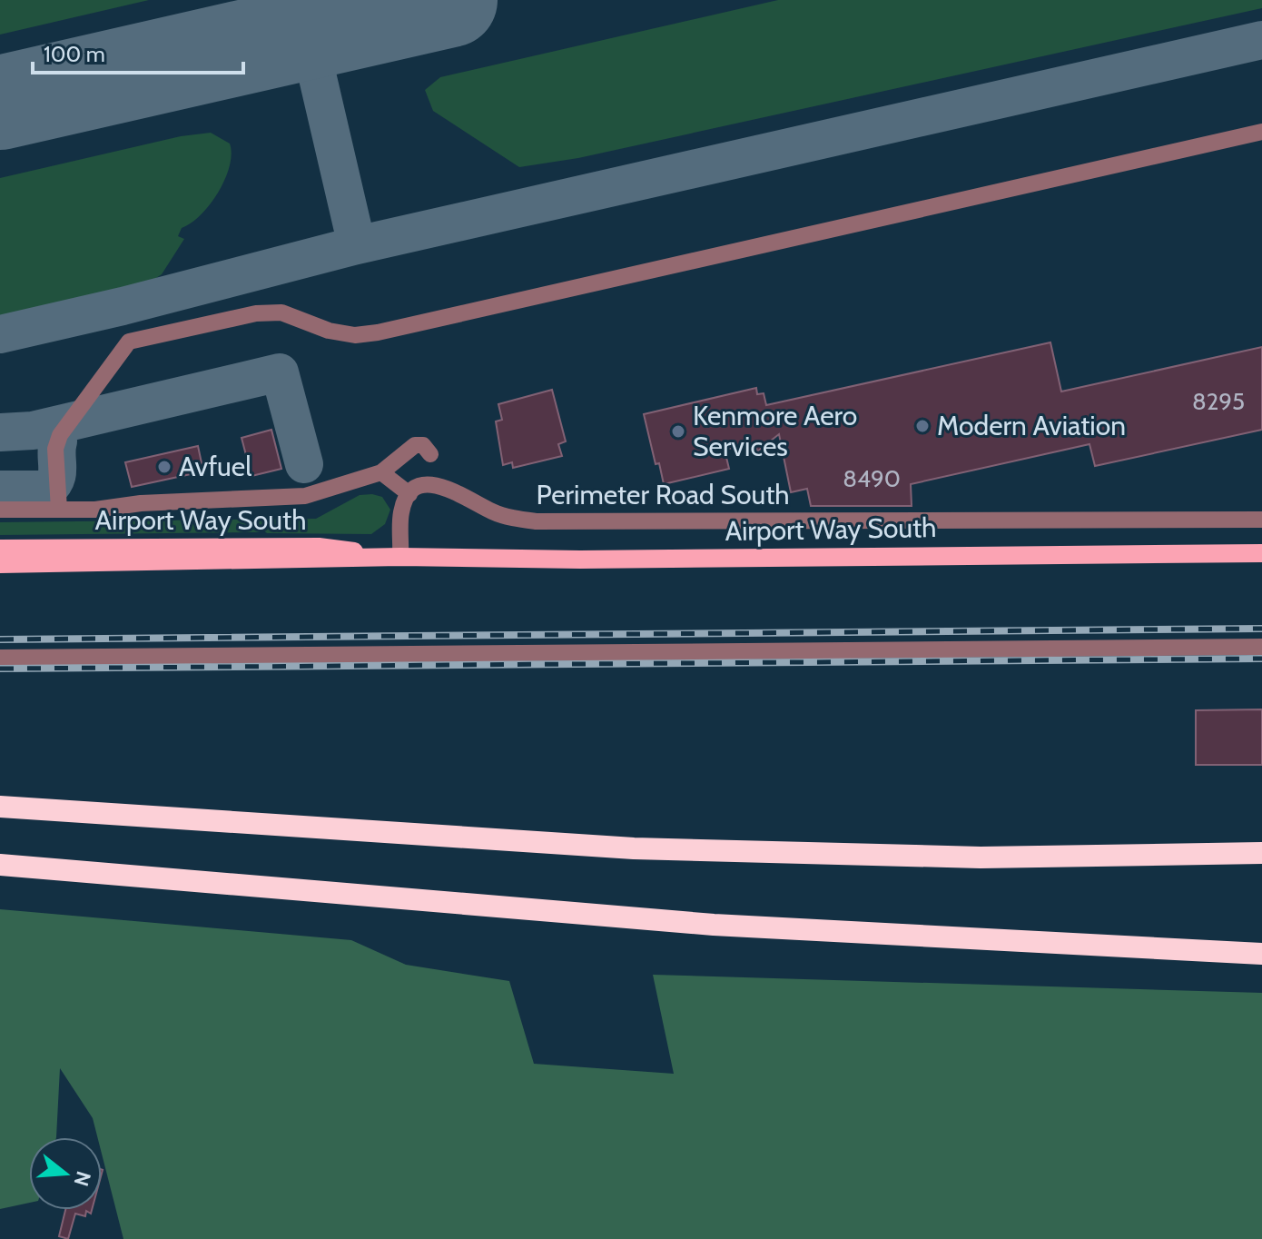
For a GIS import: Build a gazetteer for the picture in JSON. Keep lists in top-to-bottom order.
{
  "streets": {
    "main road": ["Airport Way South"],
    "lane": ["Perimeter Road South"]
  },
  "places": ["Modern Aviation", "Kenmore Aero Services", "Avfuel"],
  "house_numbers": ["8295", "8490"],
  "scale_bar": "100 m",
  "north": "right"
}
